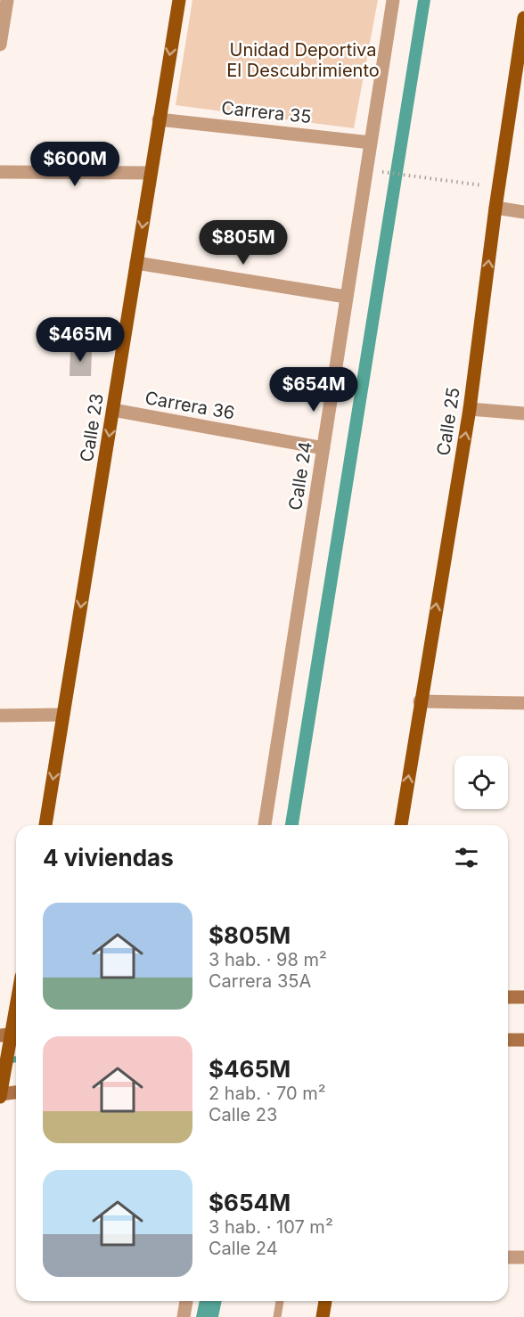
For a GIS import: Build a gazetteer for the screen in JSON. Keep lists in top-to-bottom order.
{
  "streets": {
    "main road": ["Calle 25", "Calle 23"],
    "street": ["Carrera 35", "Carrera 36", "Calle 24"]
  },
  "crossings": [
    ["Carrera 35", "Calle 23"],
    ["Carrera 35", "Calle 24"],
    ["Carrera 36", "Calle 23"],
    ["Carrera 36", "Calle 24"]
  ],
  "one_way": ["Calle 25", "Calle 23"],
  "parks": ["Unidad Deportiva El Descubrimiento"],
  "page": {
    "price": [
      "$600M",
      "$805M",
      "$465M",
      "$654M"
    ],
    "heading": "4 viviendas",
    "list": [
      {
        "name": "$805M",
        "note": "3 hab. · 98 m² · Carrera 35A"
      },
      {
        "name": "$465M",
        "note": "2 hab. · 70 m² · Calle 23"
      },
      {
        "name": "$654M",
        "note": "3 hab. · 107 m² · Calle 24"
      }
    ]
  }
}
